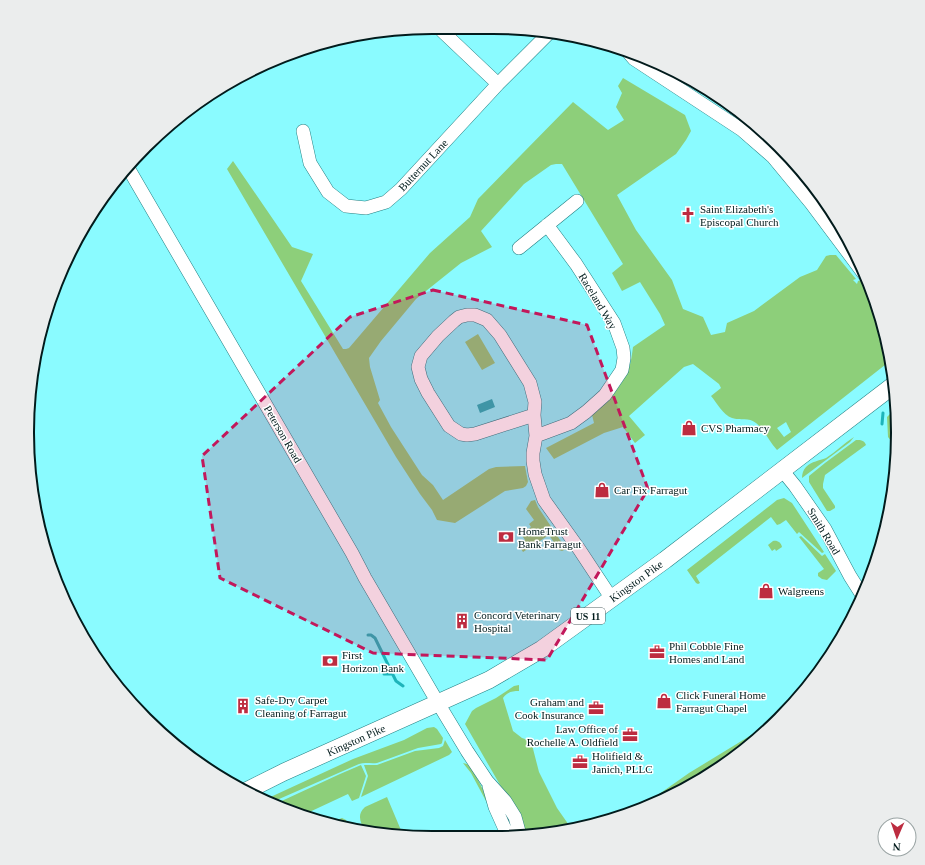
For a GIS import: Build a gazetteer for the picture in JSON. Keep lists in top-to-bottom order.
{
  "streets": {
    "main road": ["Kingston Pike", "US 11"],
    "street": [
      "Butternut Lane",
      "Raceland Way",
      "Peterson Road",
      "Smith Road"
    ]
  },
  "crossings": [
    ["Peterson Road", "Kingston Pike"],
    ["Smith Road", "Kingston Pike"]
  ],
  "places": {
    "church": ["Saint Elizabeth's Episcopal Church"],
    "shop": [
      "CVS Pharmacy",
      "Car Fix Farragut",
      "Walgreens",
      "Click Funeral Home Farragut Chapel"
    ],
    "bank": ["HomeTrust Bank Farragut", "First Horizon Bank"],
    "building": ["Concord Veterinary Hospital", "Safe-Dry Carpet Cleaning of Farragut"],
    "office": [
      "Phil Cobble Fine Homes and Land",
      "Graham and Cook Insurance",
      "Law Office of Rochelle A. Oldfield",
      "Holifield & Janich, PLLC"
    ]
  },
  "north": "bottom"
}
